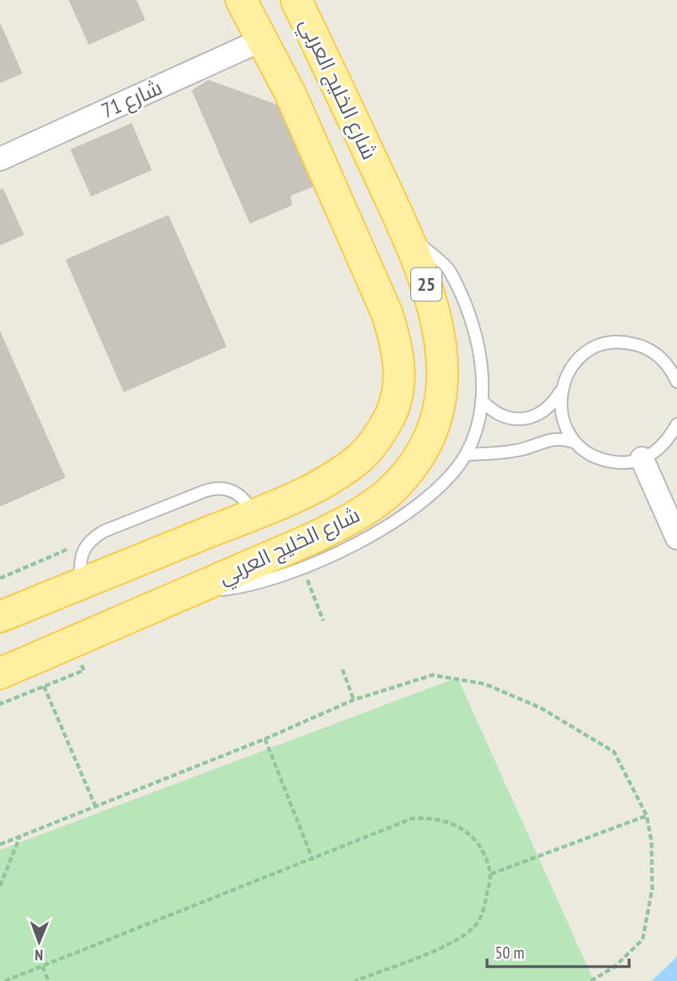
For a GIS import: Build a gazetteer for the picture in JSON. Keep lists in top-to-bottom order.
{
  "streets": {
    "main road": ["شارع الخليج العربي", "25"],
    "street": ["شارع 71"]
  },
  "crossings": [
    ["شارع الخليج العربي", "شارع 71"]
  ],
  "scale_bar": "50 m",
  "north": "bottom"
}
